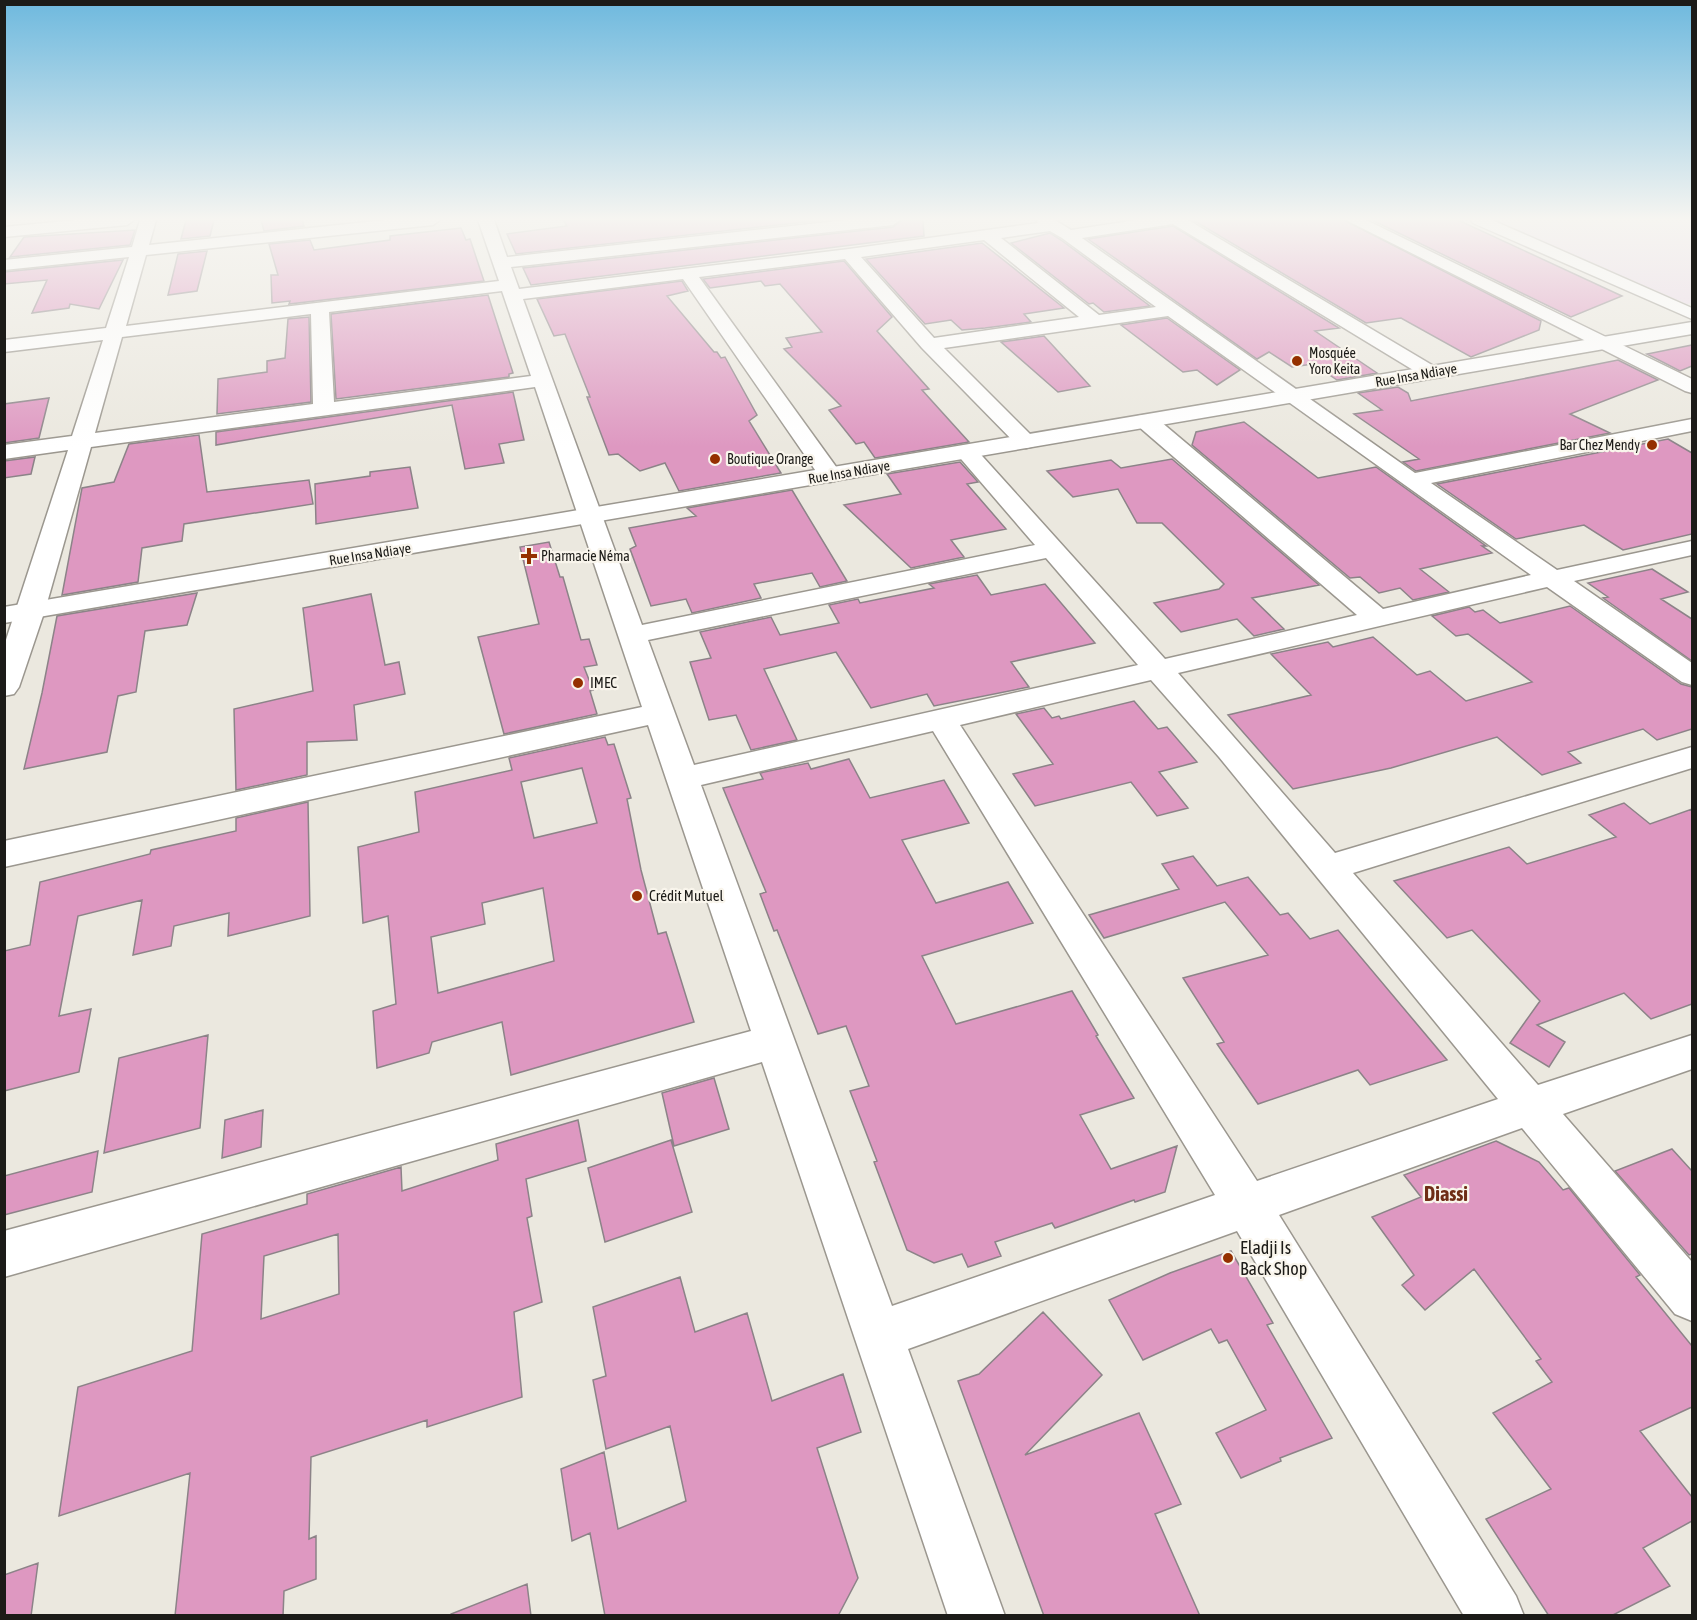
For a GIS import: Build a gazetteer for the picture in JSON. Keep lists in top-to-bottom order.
{
  "streets": {
    "street": ["Rue Insa Ndiaye"]
  },
  "districts": ["Diassi"],
  "places": {
    "other": [
      "Mosquée Yoro Keita",
      "Bar Chez Mendy",
      "Boutique Orange",
      "IMEC",
      "Crédit Mutuel",
      "Eladji Is Back Shop"
    ],
    "health": ["Pharmacie Néma"]
  }
}
